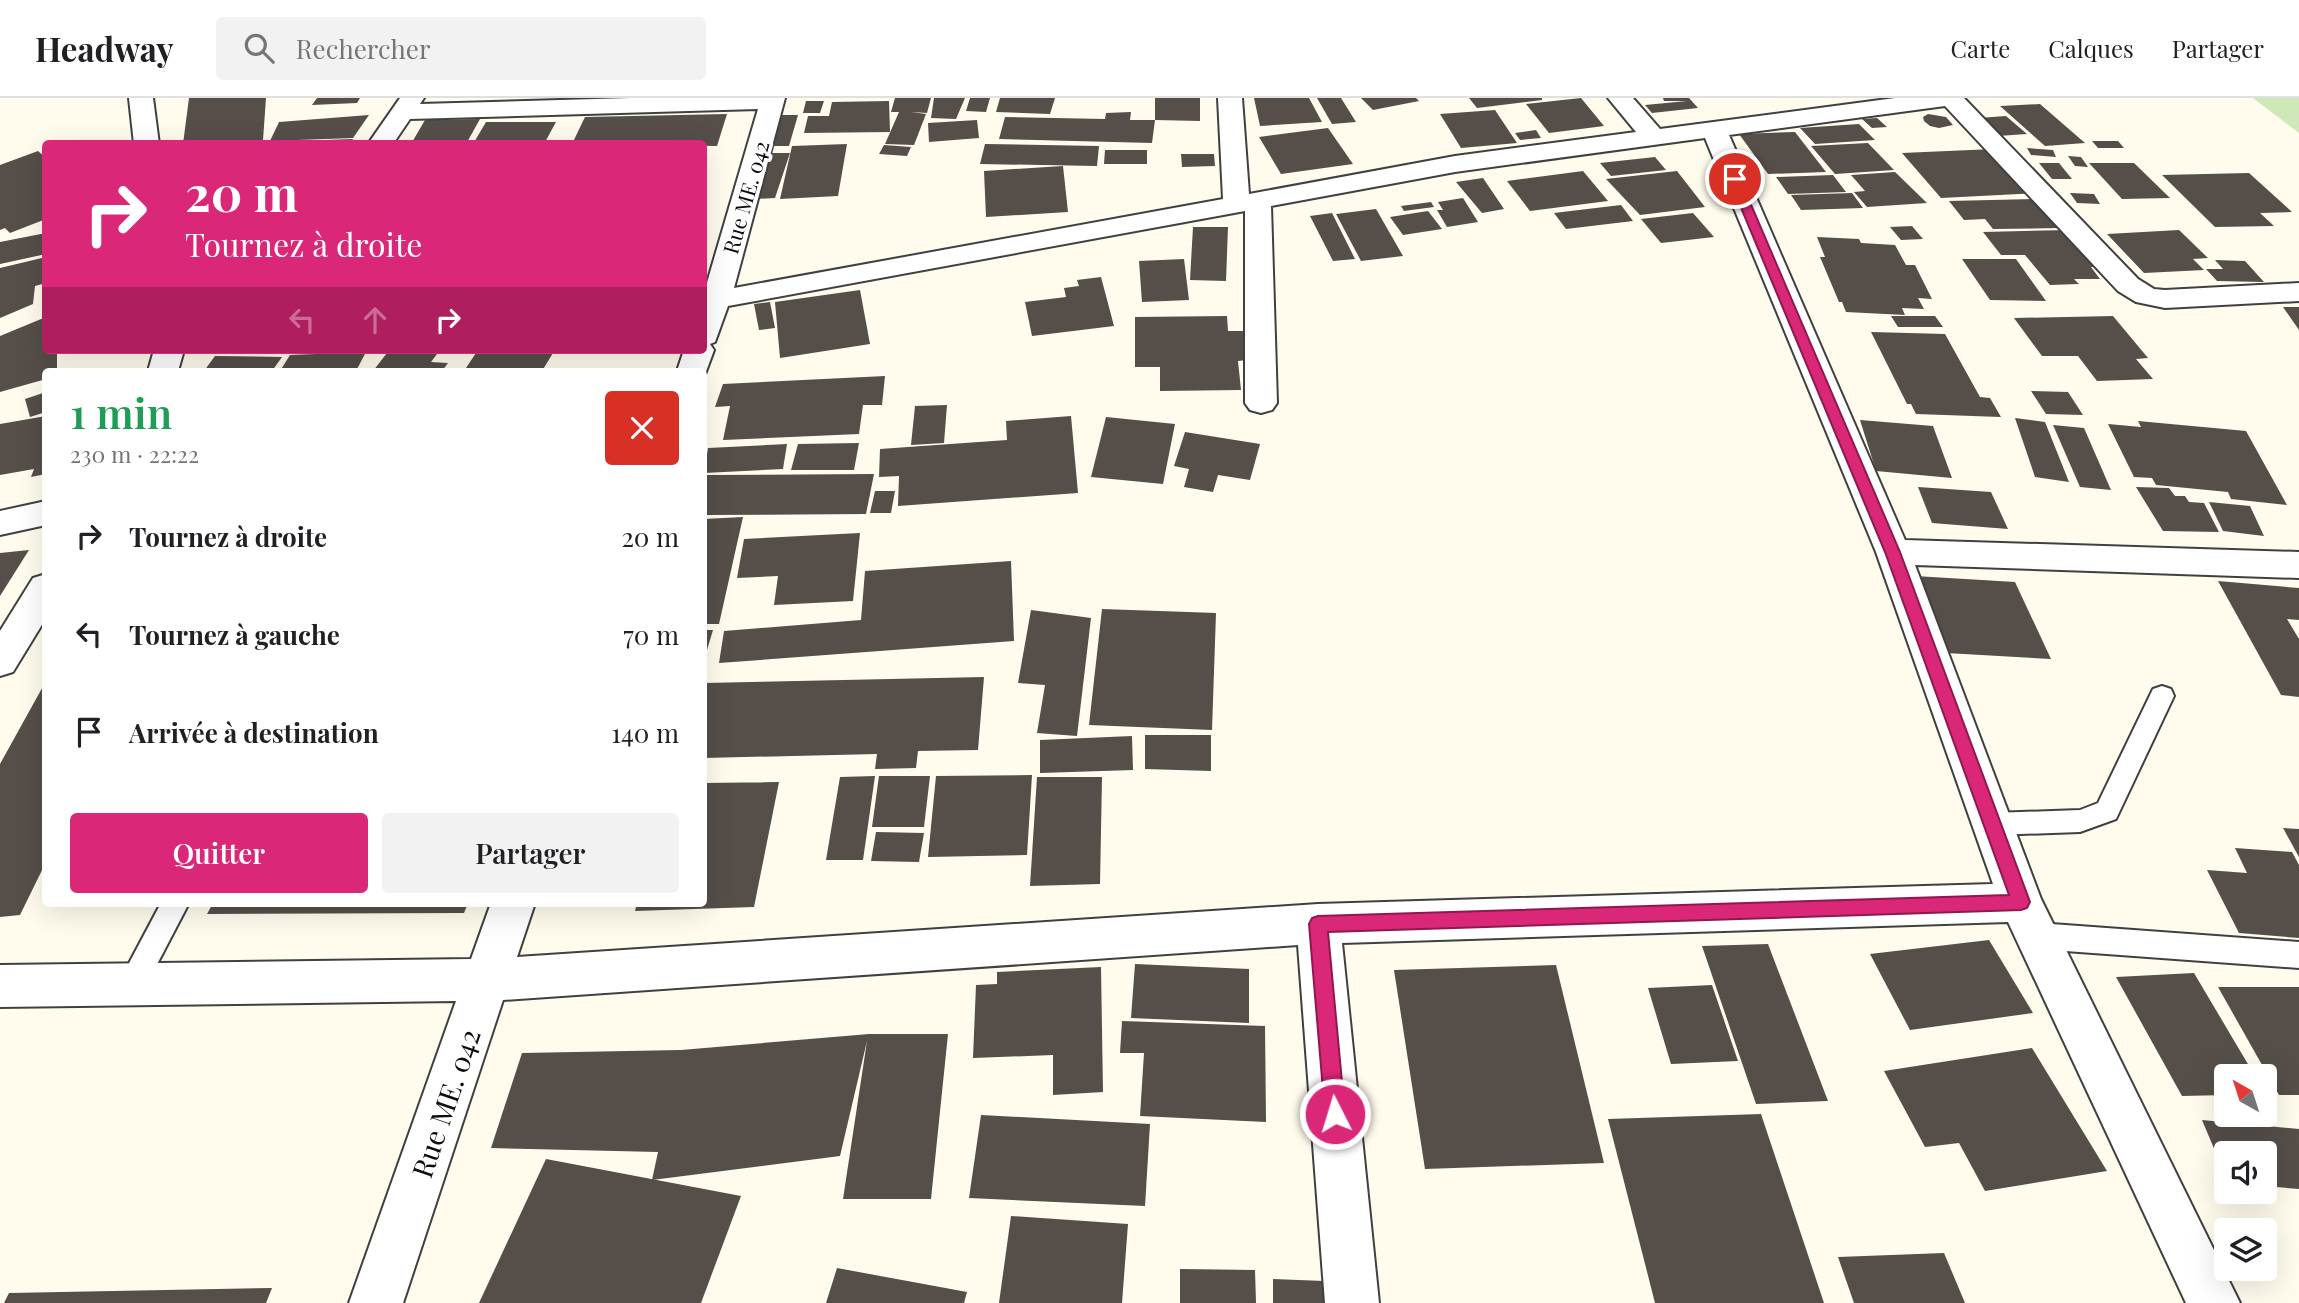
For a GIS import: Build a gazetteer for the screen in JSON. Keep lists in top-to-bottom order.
{
  "streets": {
    "street": ["Rue ME. 042"]
  },
  "north": "top left",
  "page": {
    "header": "Headway",
    "search": "Rechercher",
    "nav": ["Carte", "Calques", "Partager"],
    "turn": ["20 m", "Tournez à droite"],
    "heading": ["1 min", "230 m · 22:22"],
    "list": [
      {
        "name": "Tournez à droite",
        "value": "20 m"
      },
      {
        "name": "Tournez à gauche",
        "value": "70 m"
      },
      {
        "name": "Arrivée à destination",
        "value": "140 m"
      }
    ],
    "buttons": ["Quitter", "Partager"]
  }
}
